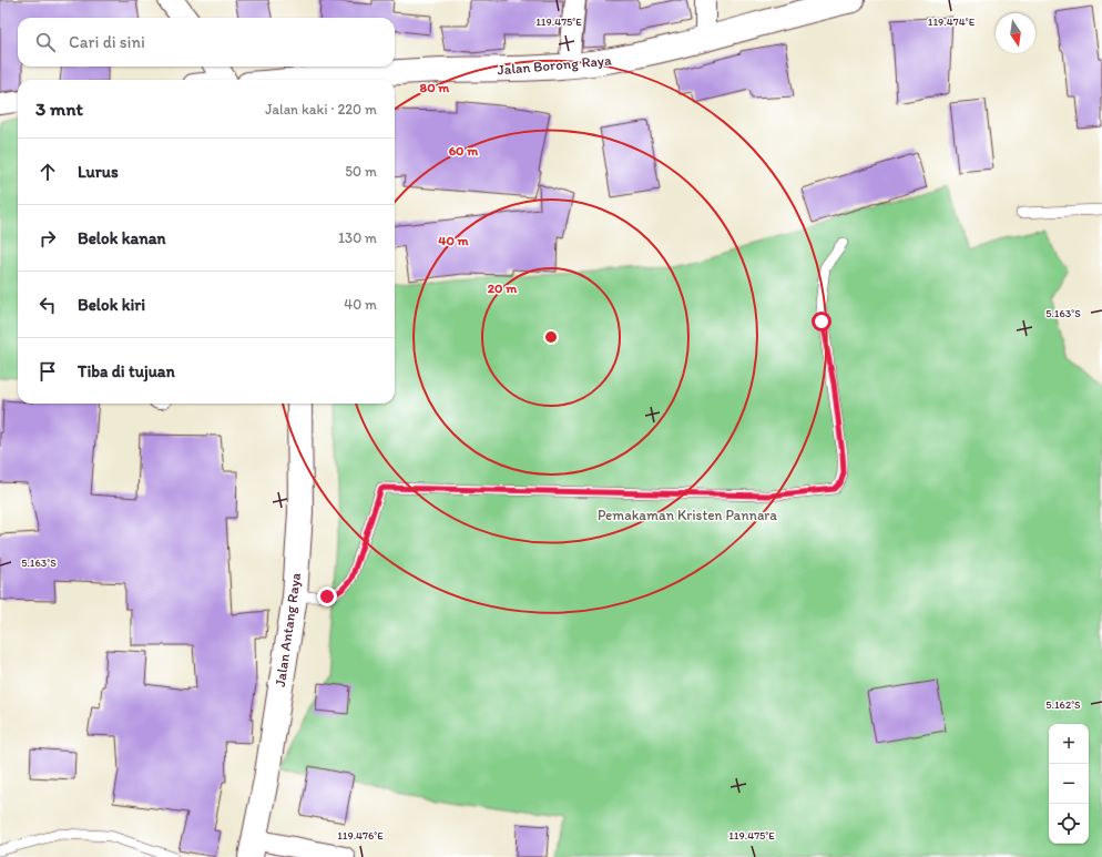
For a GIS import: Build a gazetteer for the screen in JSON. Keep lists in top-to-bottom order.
{
  "streets": {
    "main road": ["Jalan Borong Raya", "Jalan Antang Raya"]
  },
  "parks": ["Pemakaman Kristen Pannara"],
  "north": "bottom",
  "page": {
    "search": "Cari di sini",
    "heading": ["3 mnt", "Jalan kaki · 220 m"],
    "list": [
      ["Lurus", "50 m"],
      ["Belok kanan", "130 m"],
      ["Belok kiri", "40 m"],
      "Tiba di tujuan"
    ],
    "map_buttons": ["+", "−"]
  },
  "coordinates": [
    "119.475°E",
    "119.474°E",
    "5.163°S",
    "5.162°S",
    "119.476°E"
  ],
  "rings": [
    "80 m",
    "60 m",
    "40 m",
    "20 m"
  ]
}
